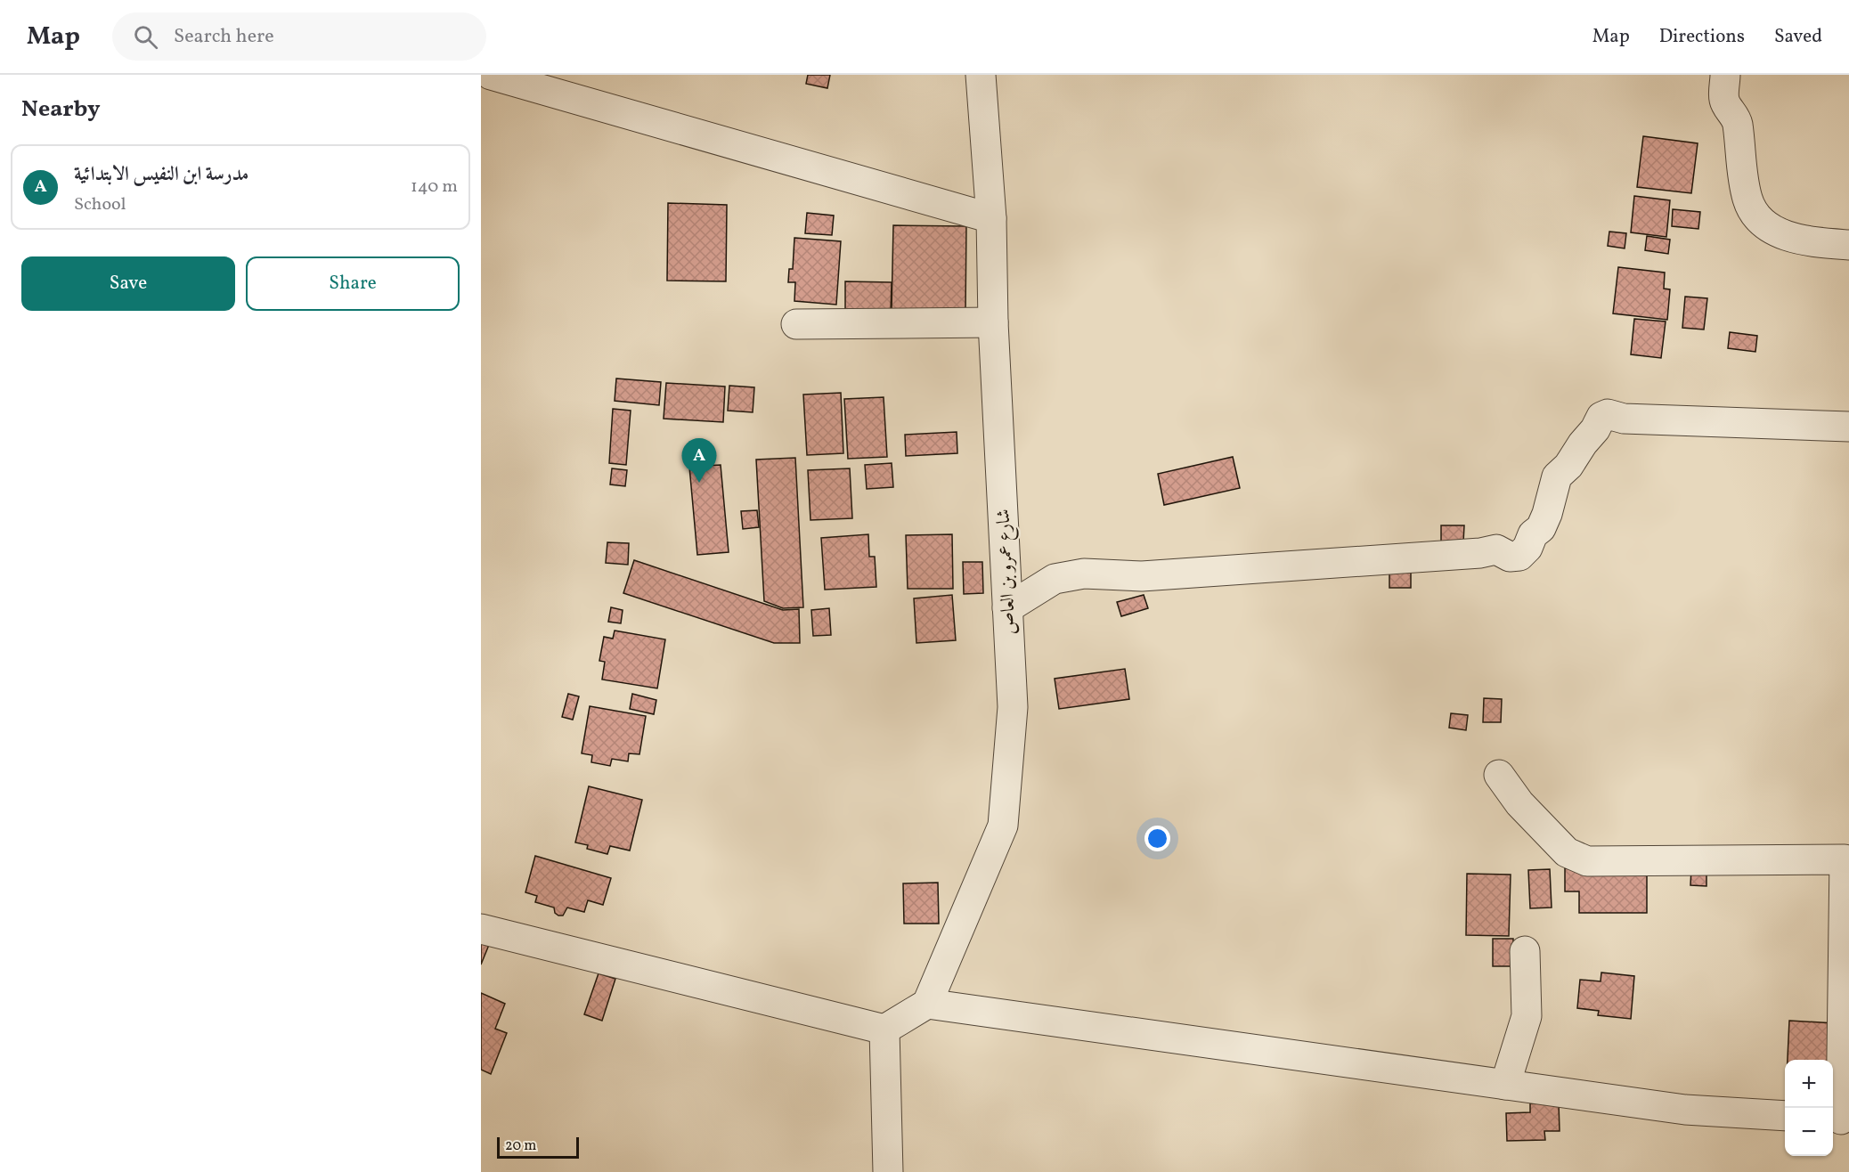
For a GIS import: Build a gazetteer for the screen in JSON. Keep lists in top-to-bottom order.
{
  "streets": {
    "street": ["شارع عمرو بن العاص"]
  },
  "scale_bar": "20 m",
  "page": {
    "header": "Map",
    "search": "Search here",
    "nav": ["Map", "Directions", "Saved"],
    "heading": "Nearby",
    "list": [
      {
        "mark": "A",
        "name": "مدرسة ابن النفيس الابتدائية",
        "note": "School",
        "value": "140 m"
      }
    ],
    "buttons": ["Save", "Share"],
    "pins": "A",
    "map_buttons": ["+", "−"],
    "scale": "20 m"
  }
}
